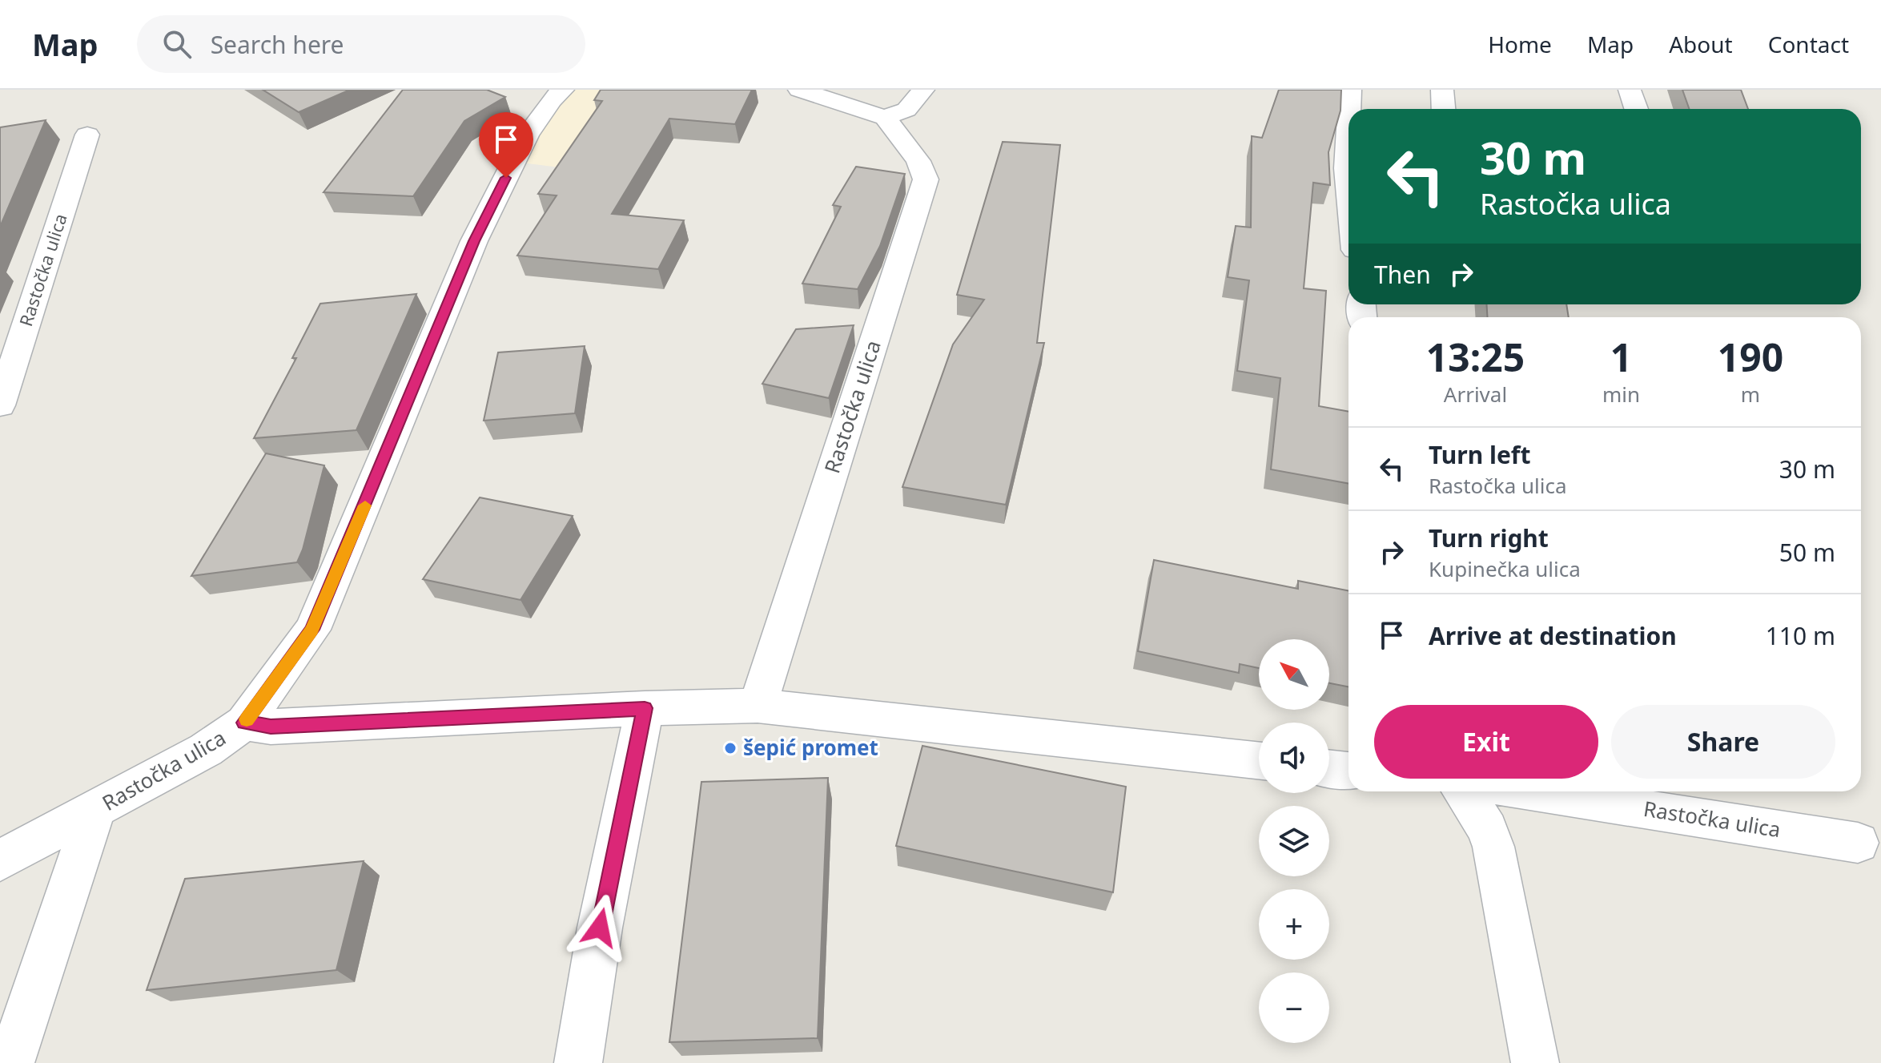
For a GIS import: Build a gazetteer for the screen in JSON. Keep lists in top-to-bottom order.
{
  "streets": {
    "street": ["Rastočka ulica"]
  },
  "places": ["šepić promet"],
  "north": "top left",
  "page": {
    "header": "Map",
    "search": "Search here",
    "nav": [
      "Home",
      "Map",
      "About",
      "Contact"
    ],
    "turn": ["30 m", "Rastočka ulica"],
    "then": "Then",
    "eta": [
      "13:25",
      "Arrival",
      "1",
      "min",
      "190",
      "m"
    ],
    "list": [
      {
        "name": "Turn left",
        "note": "Rastočka ulica",
        "value": "30 m"
      },
      {
        "name": "Turn right",
        "note": "Kupinečka ulica",
        "value": "50 m"
      },
      {
        "name": "Arrive at destination",
        "value": "110 m"
      }
    ],
    "map_buttons": ["+", "−"],
    "buttons": ["Exit", "Share"]
  }
}
